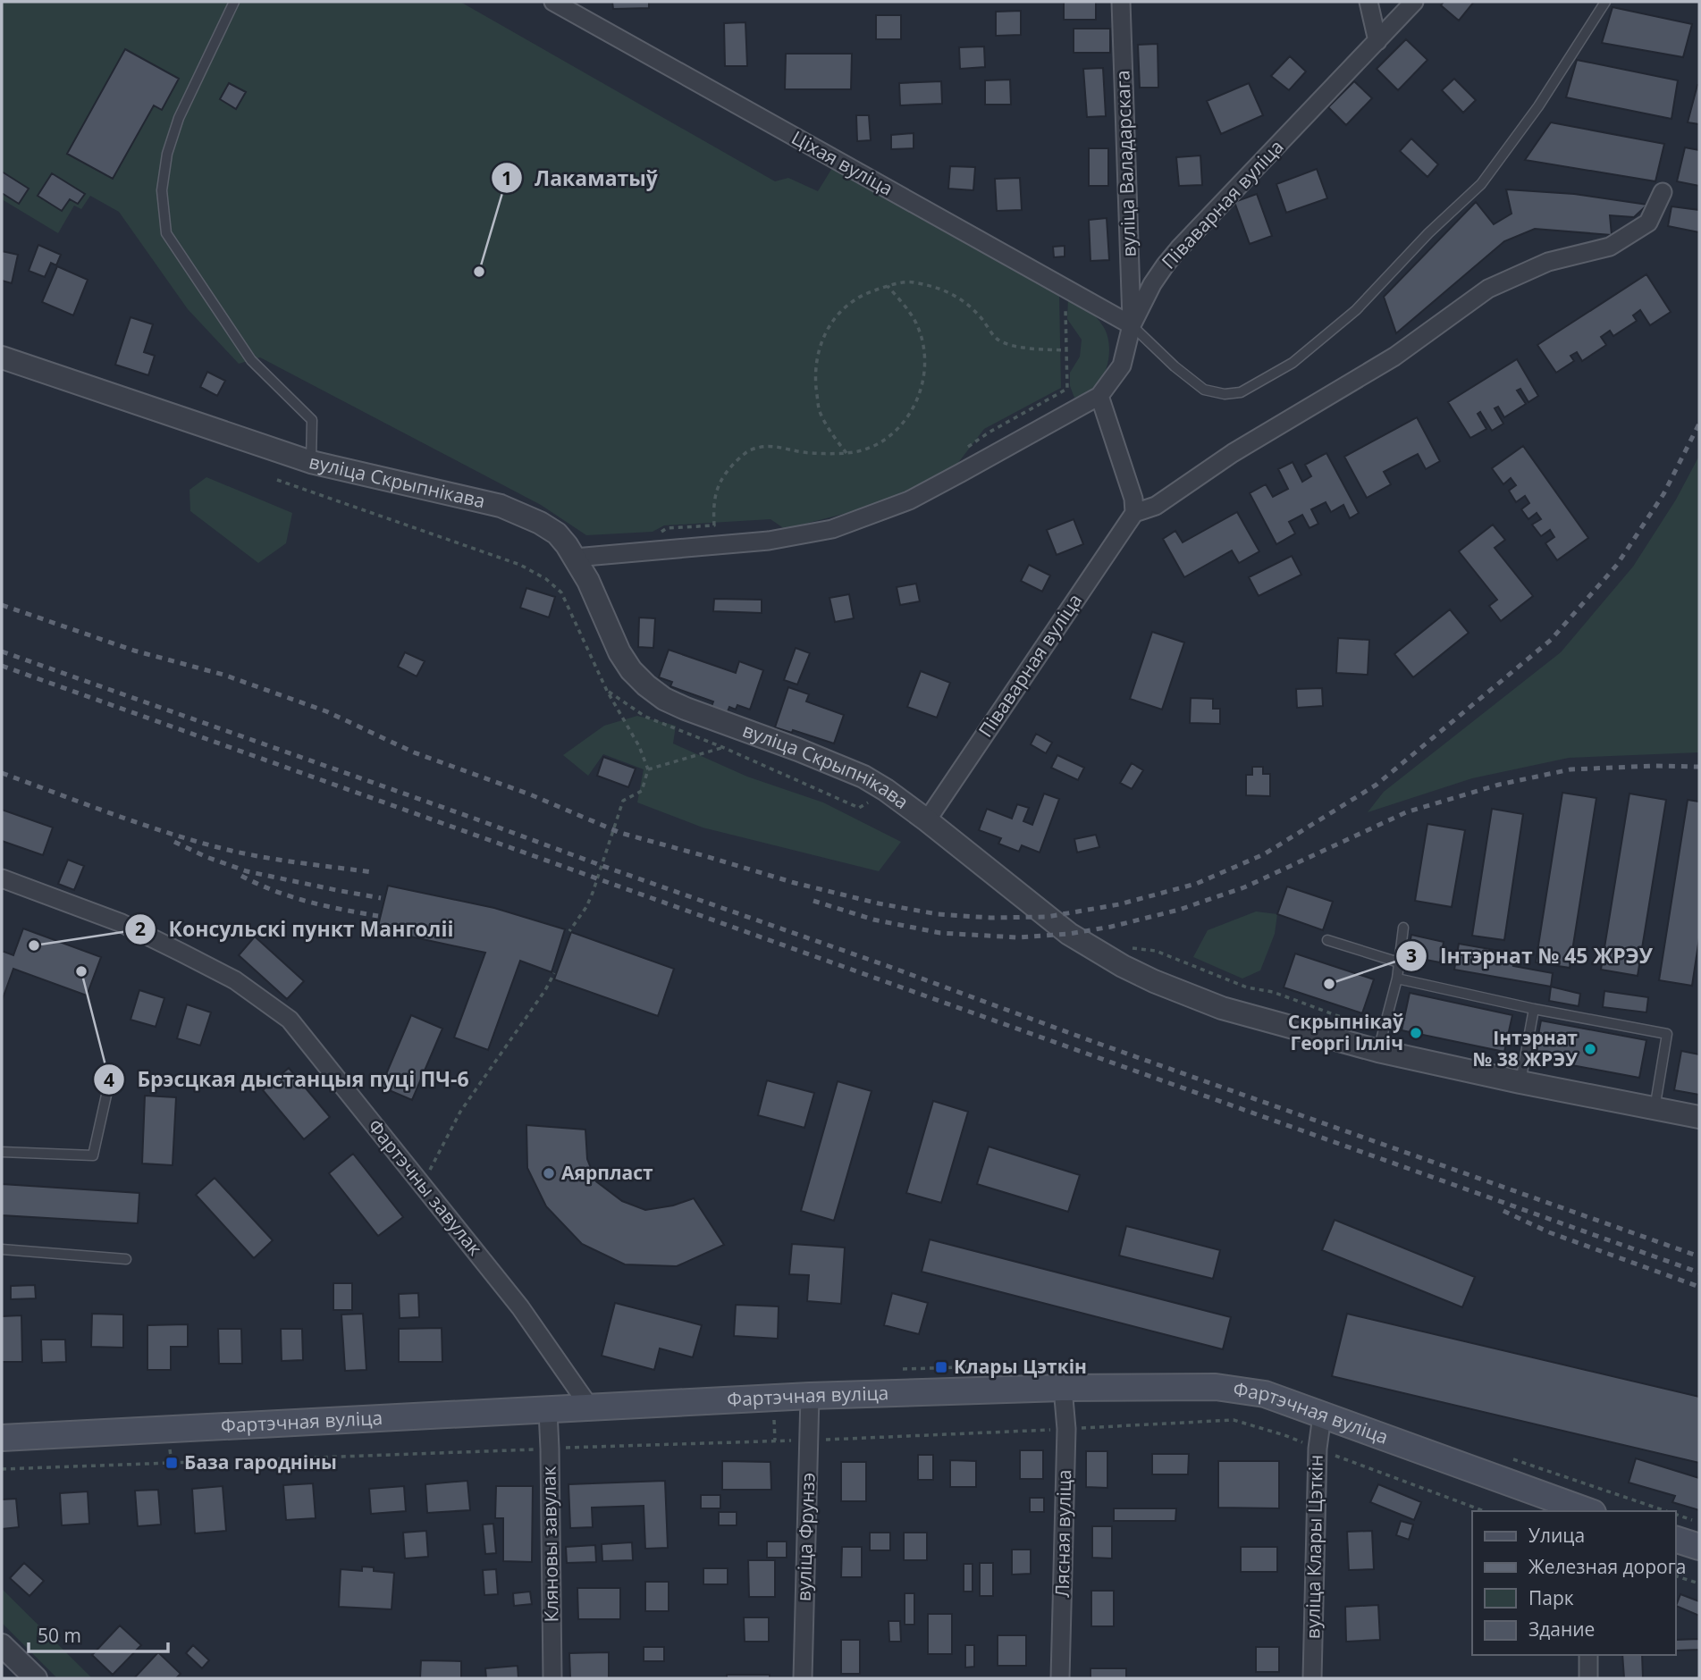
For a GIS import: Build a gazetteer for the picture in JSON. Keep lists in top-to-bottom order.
{
  "streets": {
    "main road": ["Фартэчная вуліца"],
    "street": [
      "Ціхая вуліца",
      "вуліца Валадарскага",
      "Піваварная вуліца",
      "вуліца Скрыпнікава",
      "Фартэчны завулак",
      "Лясная вуліца",
      "вуліца Фрунзэ",
      "Кляновы завулак",
      "вуліца Клары Цэткін"
    ]
  },
  "crossings": [
    ["Ціхая вуліца", "вуліца Валадарскага"],
    ["Ціхая вуліца", "Піваварная вуліца"],
    ["вуліца Валадарскага", "Піваварная вуліца"],
    ["Піваварная вуліца", "вуліца Скрыпнікава"],
    ["Фартэчны завулак", "Фартэчная вуліца"],
    ["Фартэчная вуліца", "Лясная вуліца"],
    ["Фартэчная вуліца", "вуліца Фрунзэ"],
    ["Фартэчная вуліца", "Кляновы завулак"],
    ["Фартэчная вуліца", "вуліца Клары Цэткін"]
  ],
  "places": {
    "other": [
      "Лакаматыў",
      "Консульскі пункт Манголіі",
      "Брэсцкая дыстанцыя пуці ПЧ-6",
      "Інтэрнат № 45 ЖРЭУ",
      "Скрыпнікаў Георгі Ілліч",
      "Інтэрнат № 38 ЖРЭУ",
      "Аярпласт"
    ],
    "transit": ["Клары Цэткін", "База гародніны"]
  },
  "legend": [
    "Улица",
    "Железная дорога",
    "Парк",
    "Здание"
  ],
  "scale_bar": "50 m"
}
